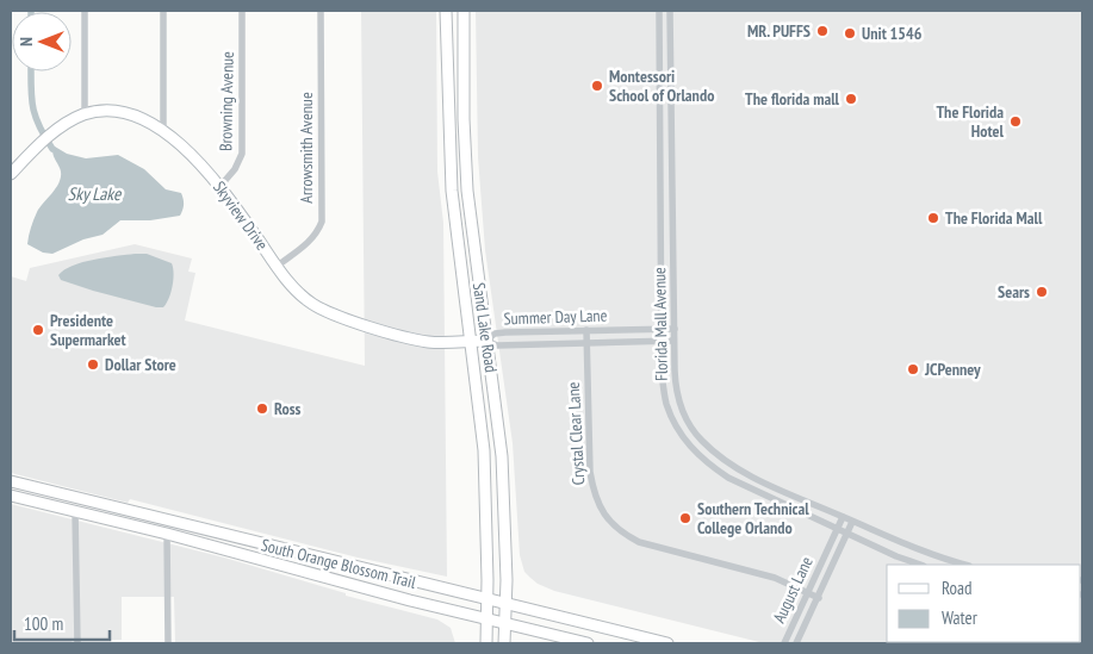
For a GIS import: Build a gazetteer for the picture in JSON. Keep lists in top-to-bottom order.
{
  "streets": {
    "main road": ["Skyview Drive", "Sand Lake Road", "South Orange Blossom Trail"],
    "street": [
      "Browning Avenue",
      "Arrowsmith Avenue",
      "Summer Day Lane",
      "Florida Mall Avenue",
      "Crystal Clear Lane",
      "August Lane"
    ]
  },
  "crossings": [
    ["Browning Avenue", "Skyview Drive"],
    ["Arrowsmith Avenue", "Skyview Drive"],
    ["Skyview Drive", "Summer Day Lane"],
    ["Skyview Drive", "Sand Lake Road"],
    ["Summer Day Lane", "Florida Mall Avenue"],
    ["Summer Day Lane", "Sand Lake Road"],
    ["Summer Day Lane", "Crystal Clear Lane"],
    ["Florida Mall Avenue", "August Lane"],
    ["Sand Lake Road", "South Orange Blossom Trail"],
    ["Crystal Clear Lane", "August Lane"]
  ],
  "water": ["Sky Lake"],
  "places": [
    "MR. PUFFS",
    "Unit 1546",
    "Montessori School of Orlando",
    "The florida mall",
    "The Florida Hotel",
    "The Florida Mall",
    "Sears",
    "Presidente Supermarket",
    "Dollar Store",
    "JCPenney",
    "Ross",
    "Southern Technical College Orlando"
  ],
  "legend": ["Road", "Water"],
  "scale_bar": "100 m",
  "north": "left"
}
